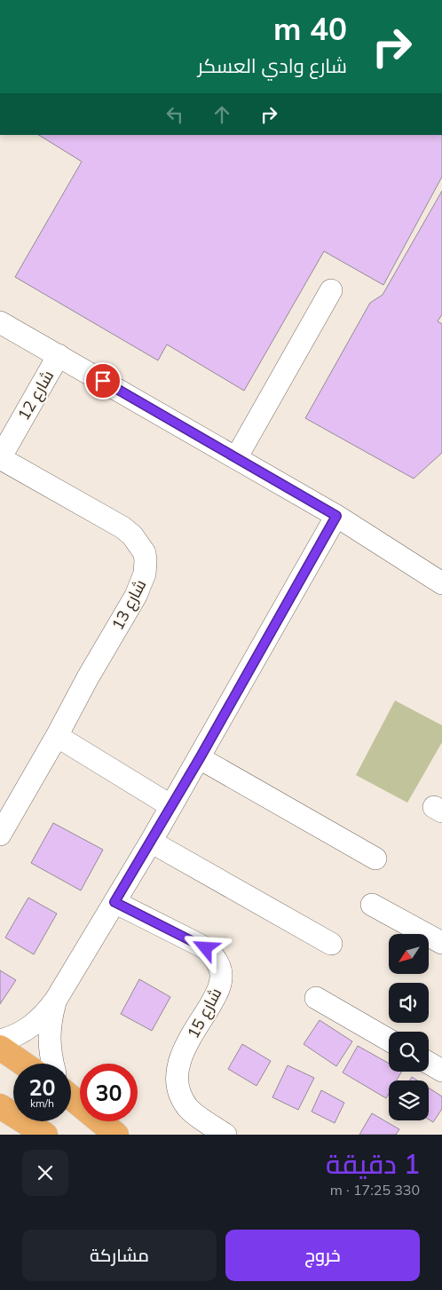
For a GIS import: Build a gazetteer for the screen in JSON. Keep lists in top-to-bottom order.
{
  "streets": {
    "street": ["شارع 12", "شارع 13", "شارع 15"]
  },
  "crossings": [
    ["شارع 12", "شارع 13"]
  ],
  "north": "bottom left",
  "page": {
    "turn": ["40 m", "شارع وادي العسكر"],
    "speed": "20 km/h",
    "limit": "30",
    "heading": ["1 دقيقة", "330 m · 17:25"],
    "buttons": ["خروج", "مشاركة"]
  }
}
